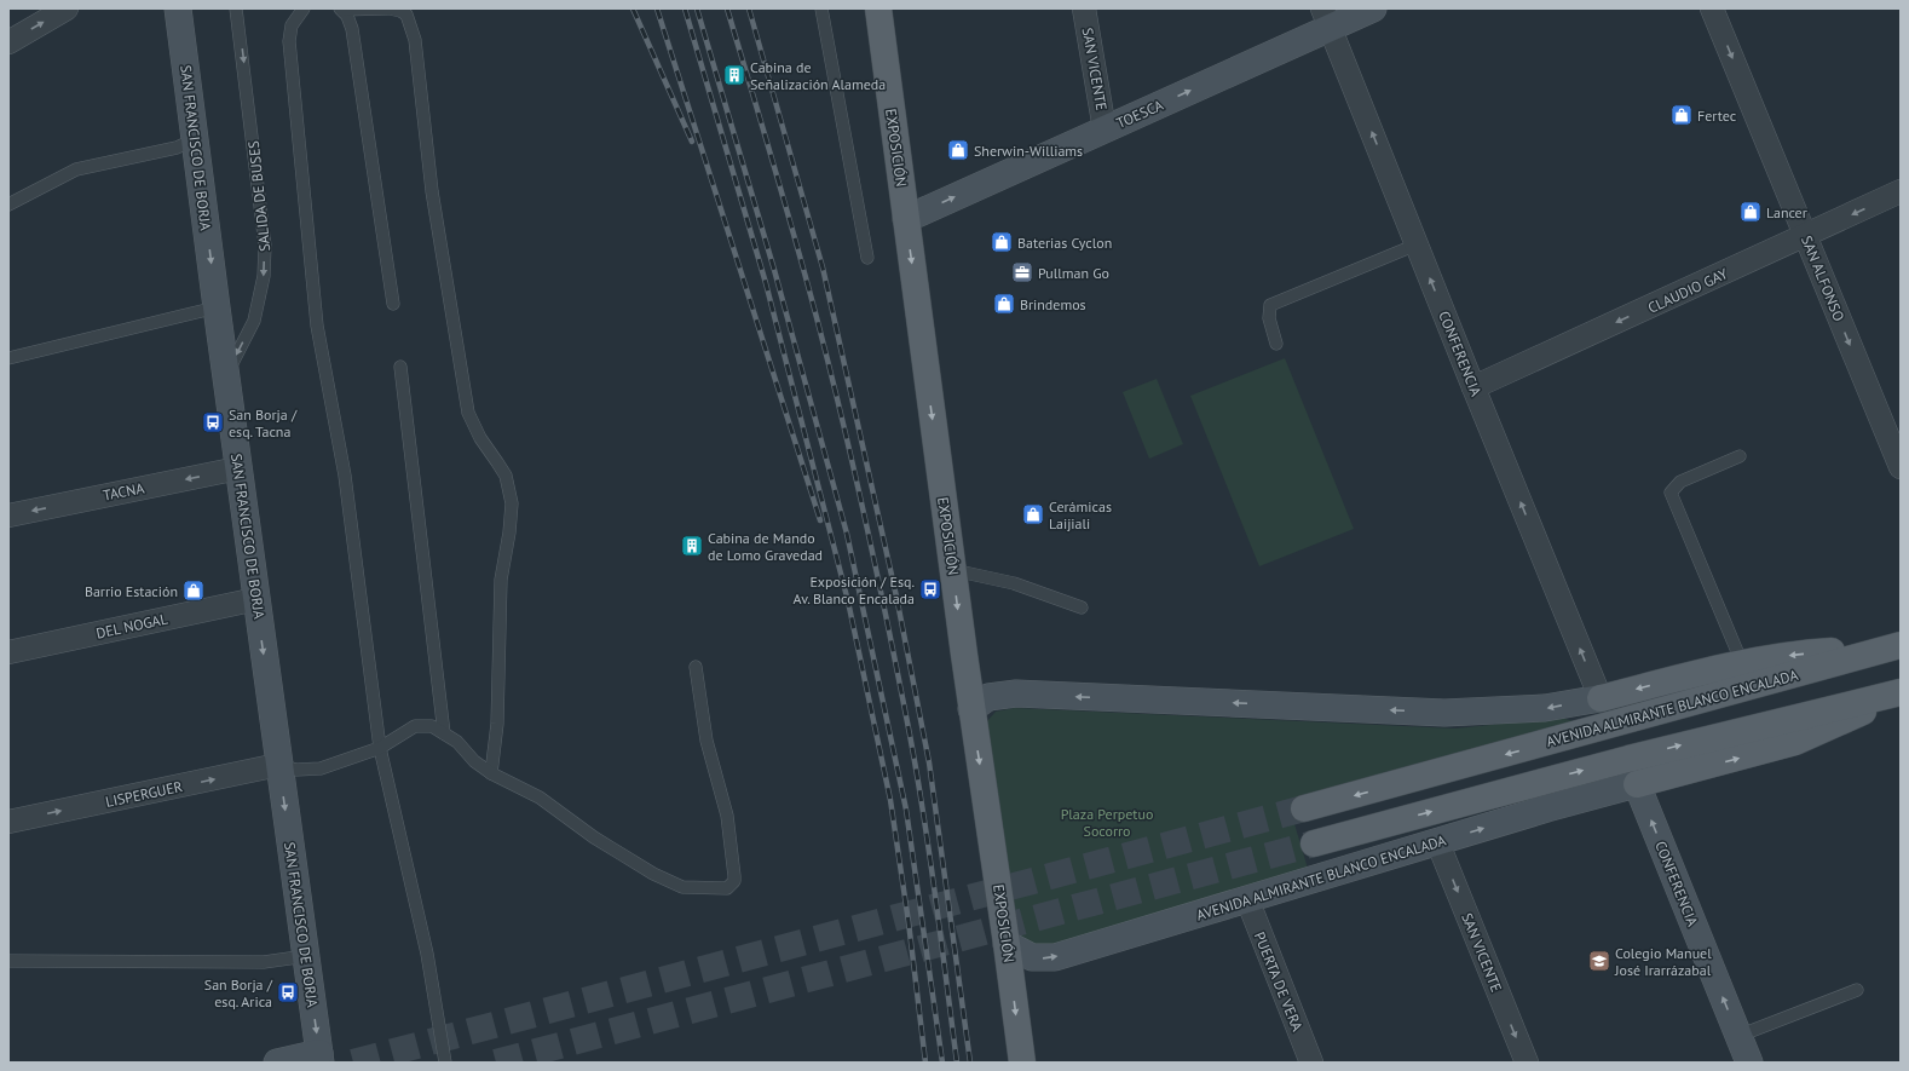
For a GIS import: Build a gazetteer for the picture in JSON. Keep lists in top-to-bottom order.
{
  "streets": {
    "main road": ["EXPOSICIÓN", "AVENIDA ALMIRANTE BLANCO ENCALADA"],
    "street": [
      "SAN VICENTE",
      "TOESCA",
      "SAN FRANCISCO DE BORJA",
      "SAN ALFONSO",
      "CLAUDIO GAY",
      "CONFERENCIA",
      "TACNA",
      "DEL NOGAL",
      "LISPERGUER",
      "PUERTA DE VERA"
    ],
    "lane": ["SALIDA DE BUSES"]
  },
  "crossings": [
    ["SAN VICENTE", "TOESCA"],
    ["SAN VICENTE", "AVENIDA ALMIRANTE BLANCO ENCALADA"],
    ["TOESCA", "EXPOSICIÓN"],
    ["TOESCA", "CONFERENCIA"],
    ["SAN FRANCISCO DE BORJA", "SALIDA DE BUSES"],
    ["SAN FRANCISCO DE BORJA", "TACNA"],
    ["SAN FRANCISCO DE BORJA", "DEL NOGAL"],
    ["SAN FRANCISCO DE BORJA", "LISPERGUER"],
    ["EXPOSICIÓN", "AVENIDA ALMIRANTE BLANCO ENCALADA"],
    ["SAN ALFONSO", "CLAUDIO GAY"],
    ["CLAUDIO GAY", "CONFERENCIA"],
    ["CONFERENCIA", "AVENIDA ALMIRANTE BLANCO ENCALADA"],
    ["AVENIDA ALMIRANTE BLANCO ENCALADA", "PUERTA DE VERA"]
  ],
  "one_way": [
    "SAN VICENTE",
    "TOESCA",
    "SAN FRANCISCO DE BORJA",
    "EXPOSICIÓN",
    "SAN ALFONSO",
    "CLAUDIO GAY",
    "CONFERENCIA",
    "TACNA",
    "LISPERGUER"
  ],
  "parks": ["Plaza Perpetuo Socorro"],
  "places": {
    "building": ["Cabina de Señalización Alameda", "Cabina de Mando de Lomo Gravedad"],
    "shop": [
      "Fertec",
      "Sherwin-Williams",
      "Lancer",
      "Baterias Cyclon",
      "Brindemos",
      "Cerámicas Laijiali",
      "Barrio Estación"
    ],
    "office": ["Pullman Go"],
    "bus stop": ["San Borja / esq. Tacna", "Exposición / Esq. Av. Blanco Encalada", "San Borja / esq. Arica"],
    "school or university": ["Colegio Manuel José Irarrázabal"]
  }
}
